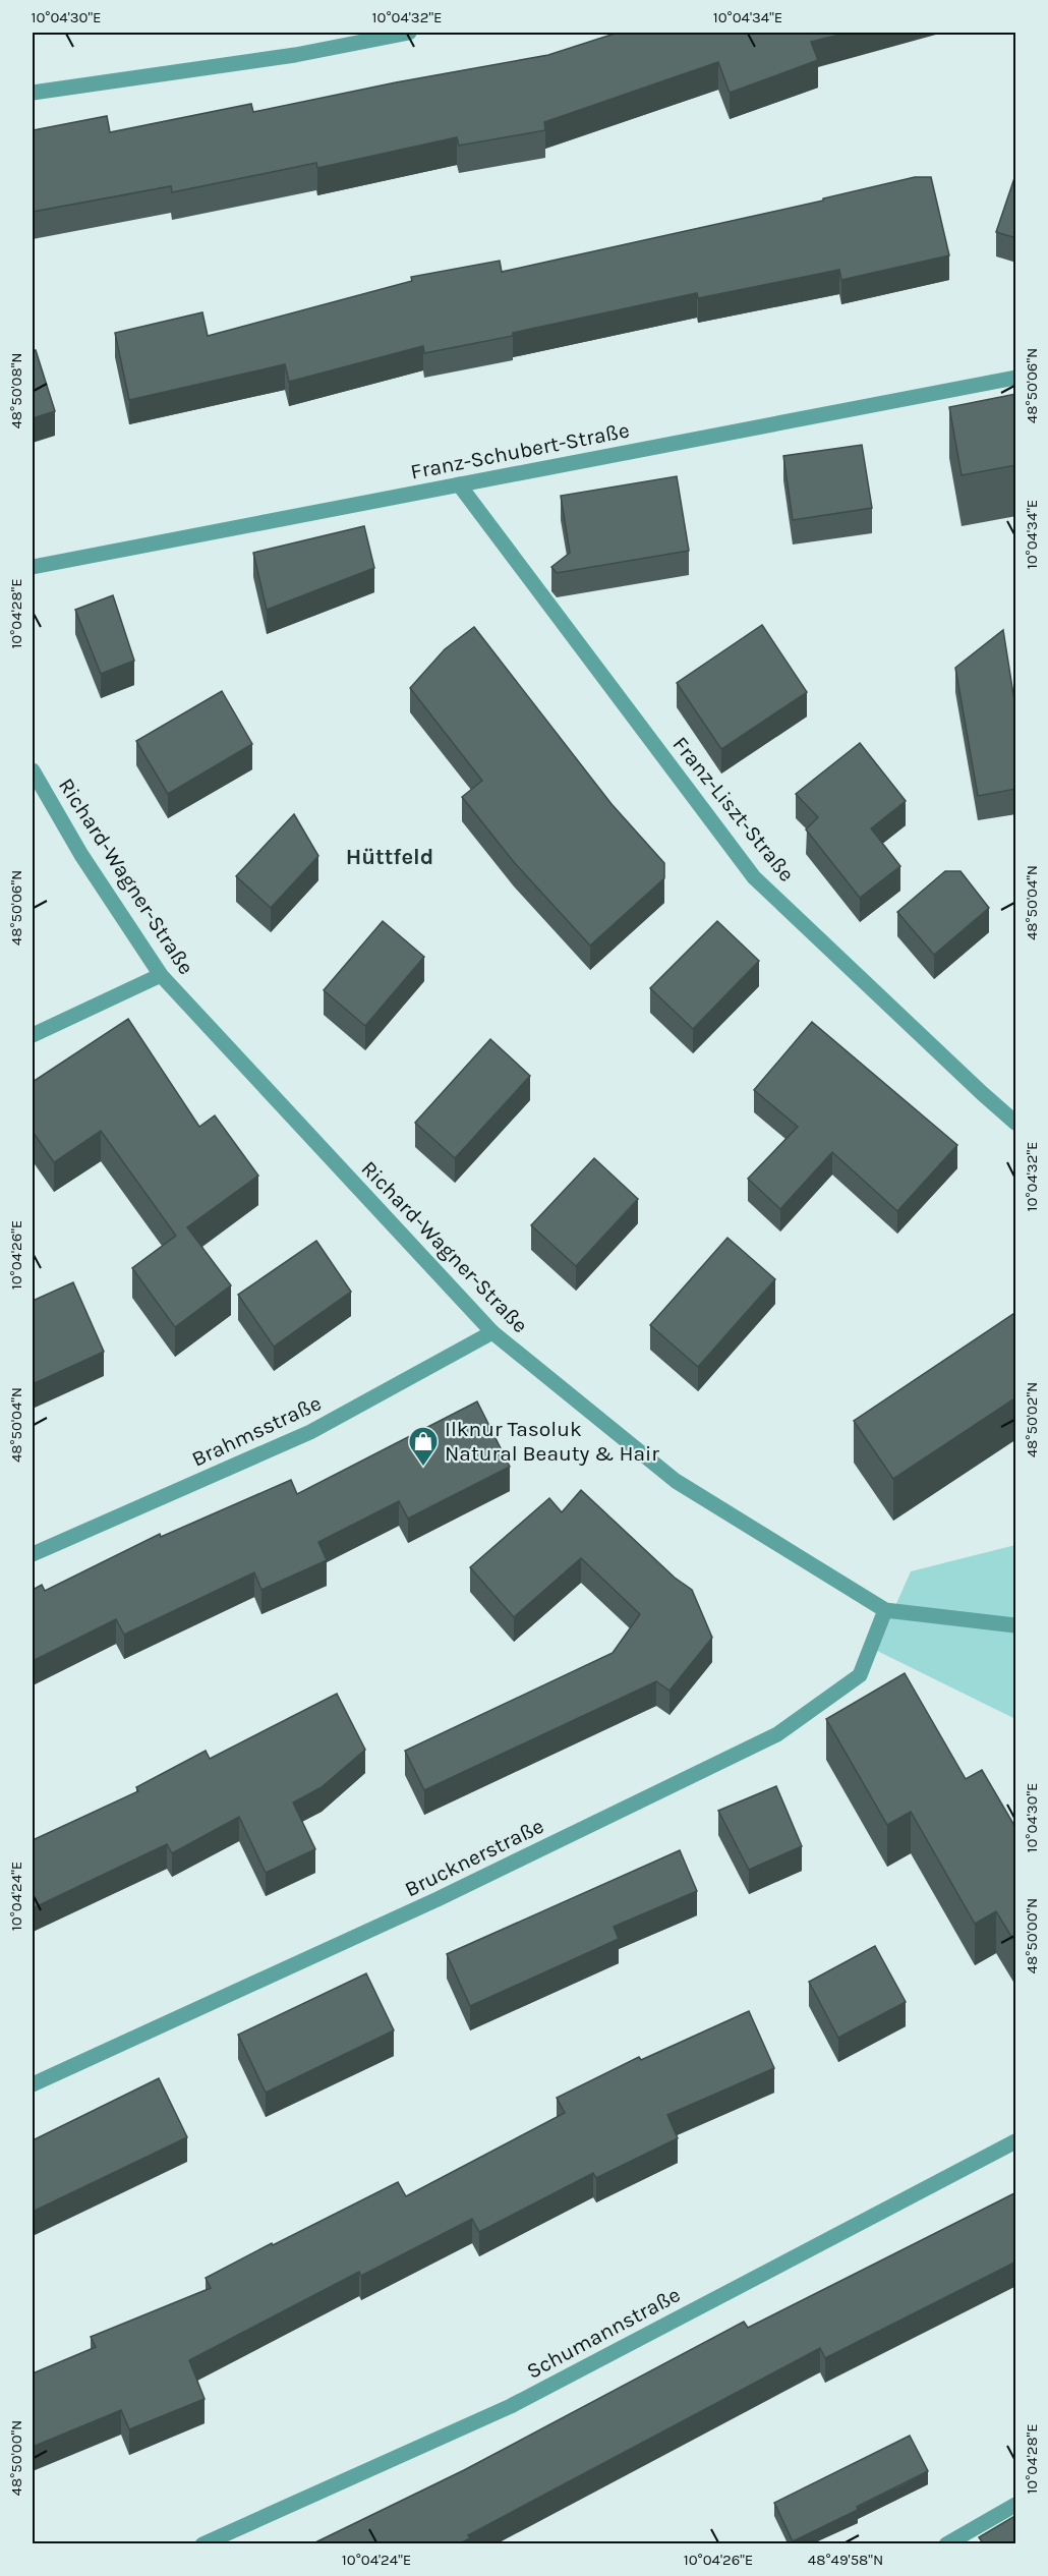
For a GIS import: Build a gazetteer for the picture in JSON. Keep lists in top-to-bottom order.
{
  "streets": {
    "street": [
      "Franz-Schubert-Straße",
      "Franz-Liszt-Straße",
      "Richard-Wagner-Straße",
      "Brahmsstraße",
      "Brucknerstraße",
      "Schumannstraße"
    ]
  },
  "crossings": [
    ["Franz-Schubert-Straße", "Franz-Liszt-Straße"],
    ["Richard-Wagner-Straße", "Brahmsstraße"],
    ["Richard-Wagner-Straße", "Brucknerstraße"]
  ],
  "districts": ["Hüttfeld"],
  "places": {
    "shop": ["Ilknur Tasoluk Natural Beauty & Hair"]
  },
  "coordinates": [
    "10°04'30\"E",
    "10°04'32\"E",
    "10°04'34\"E",
    "48°50'06\"N",
    "48°50'08\"N",
    "10°04'28\"E",
    "48°50'04\"N",
    "10°04'26\"E",
    "48°50'02\"N",
    "10°04'24\"E",
    "48°50'00\"N",
    "48°49'58\"N"
  ]
}
